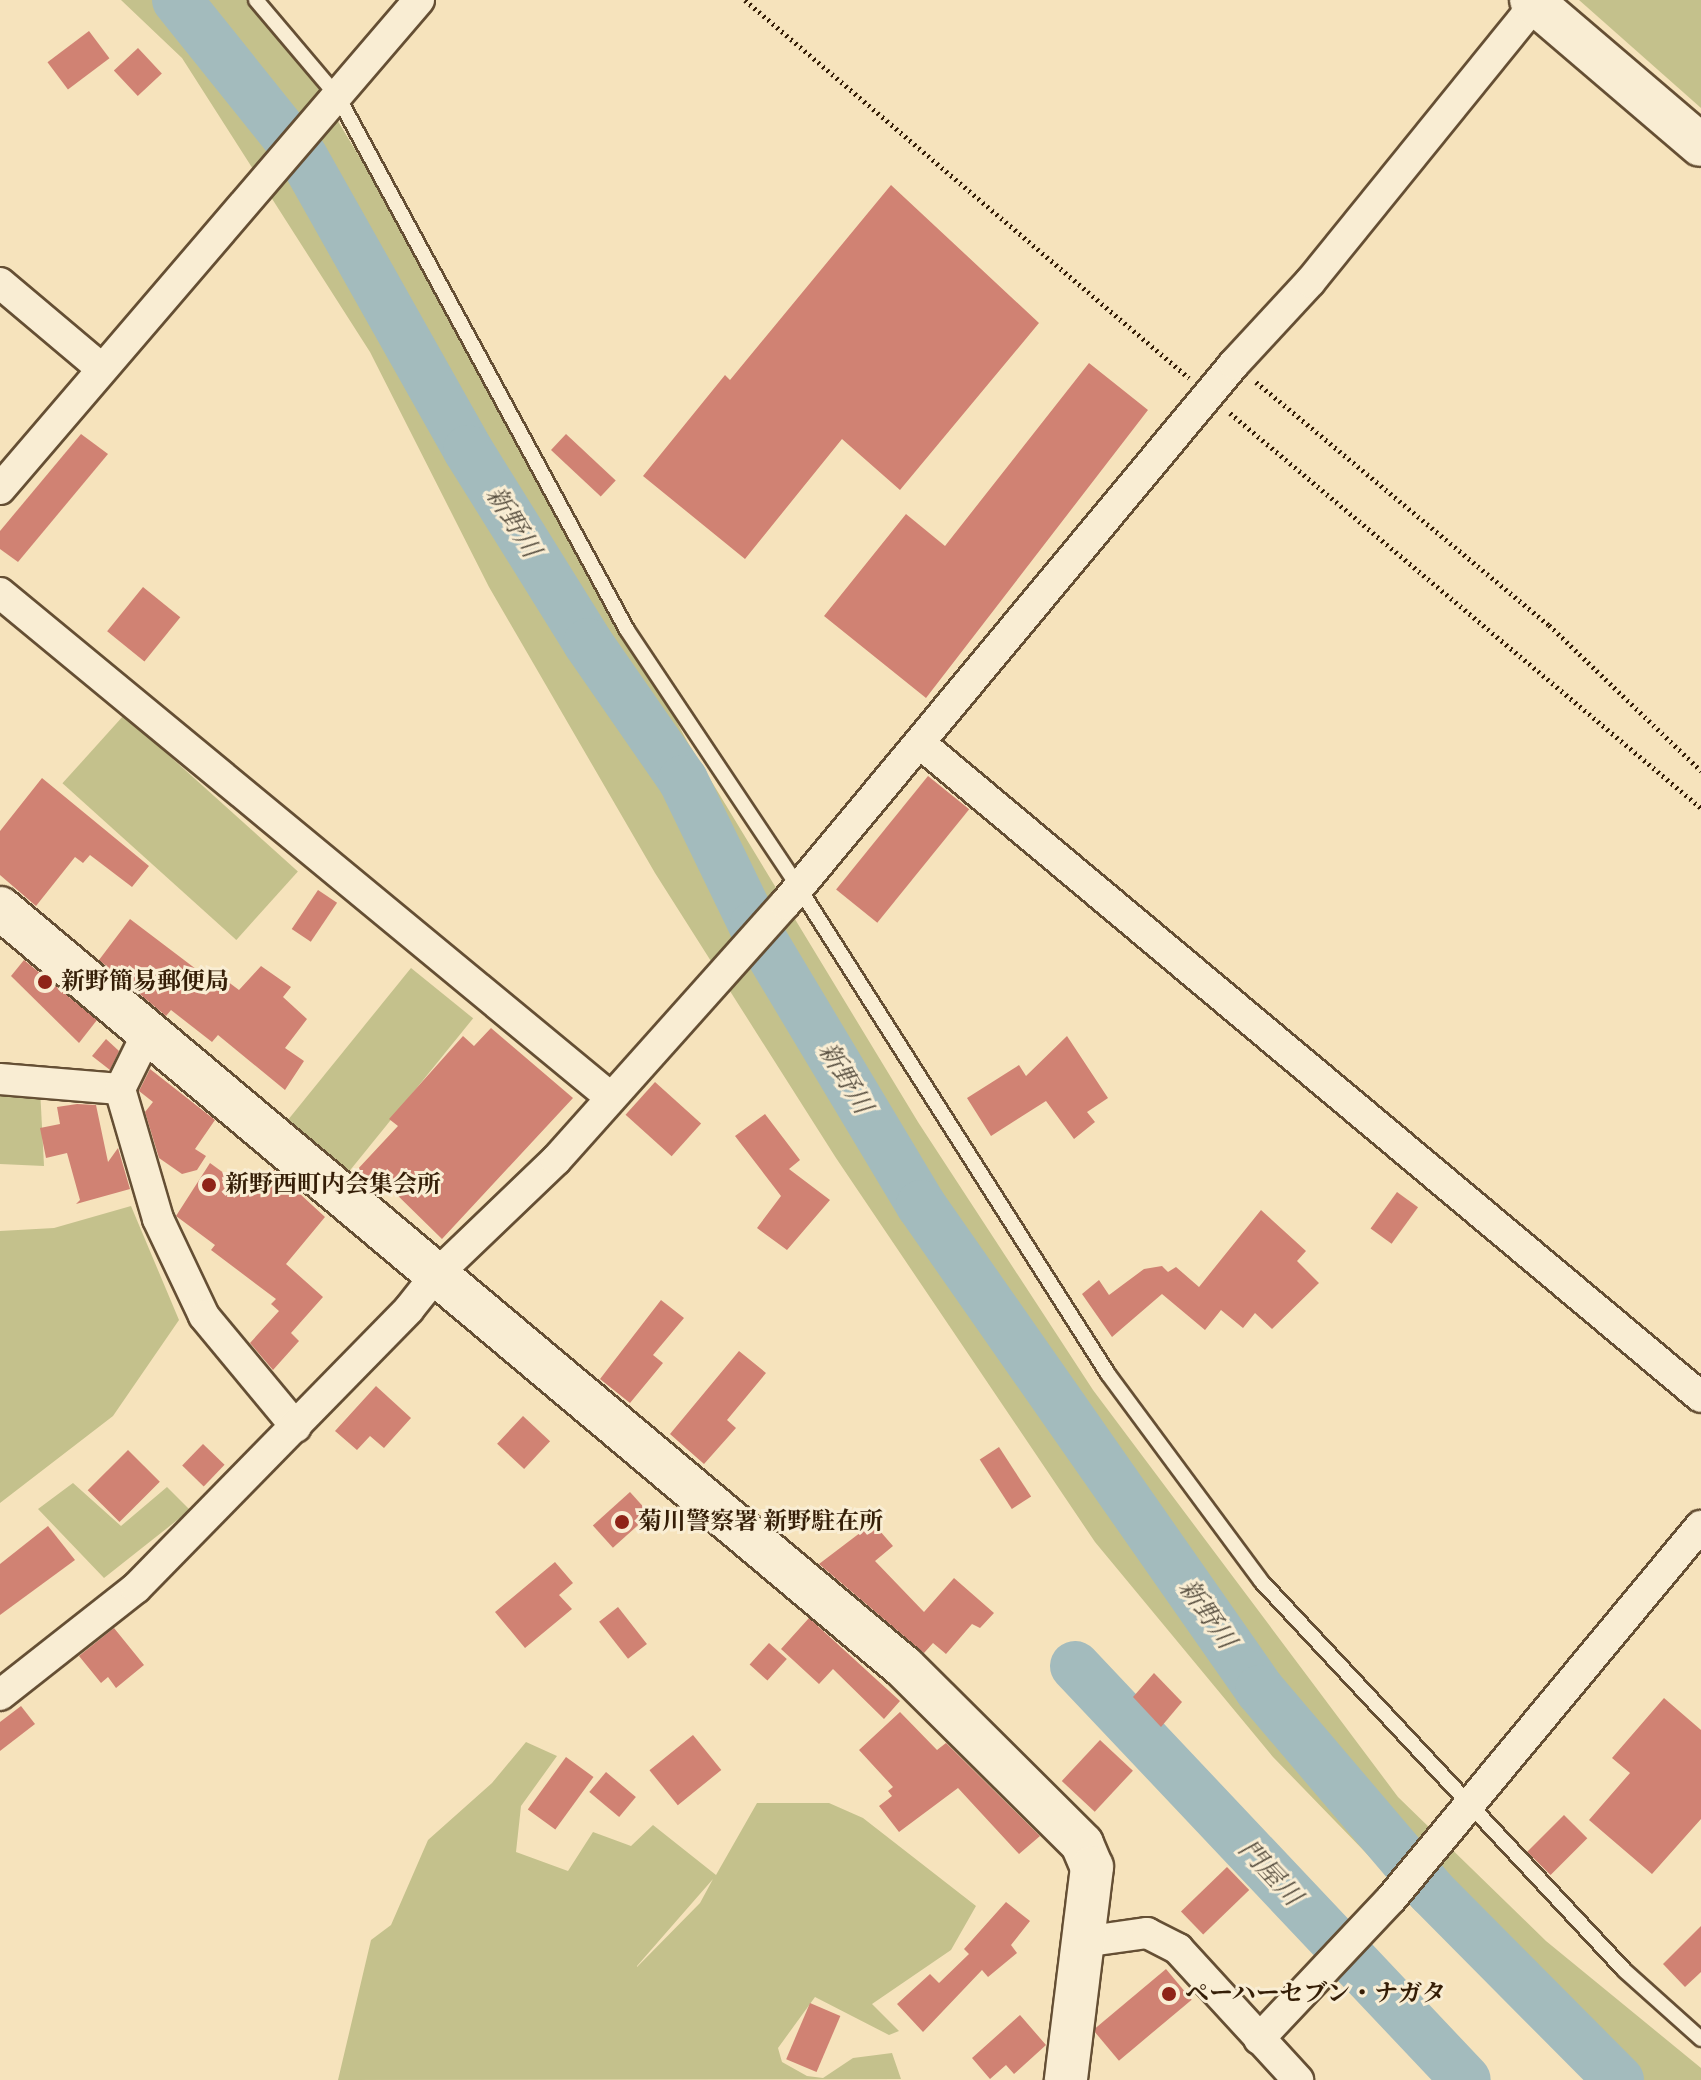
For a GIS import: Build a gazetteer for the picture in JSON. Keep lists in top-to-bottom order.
{
  "water": ["新野川", "門屋川"],
  "places": [
    "新野簡易郵便局",
    "新野西町内会集会所",
    "菊川警察署 新野駐在所",
    "ペーハーセブン・ナガタ"
  ]
}
